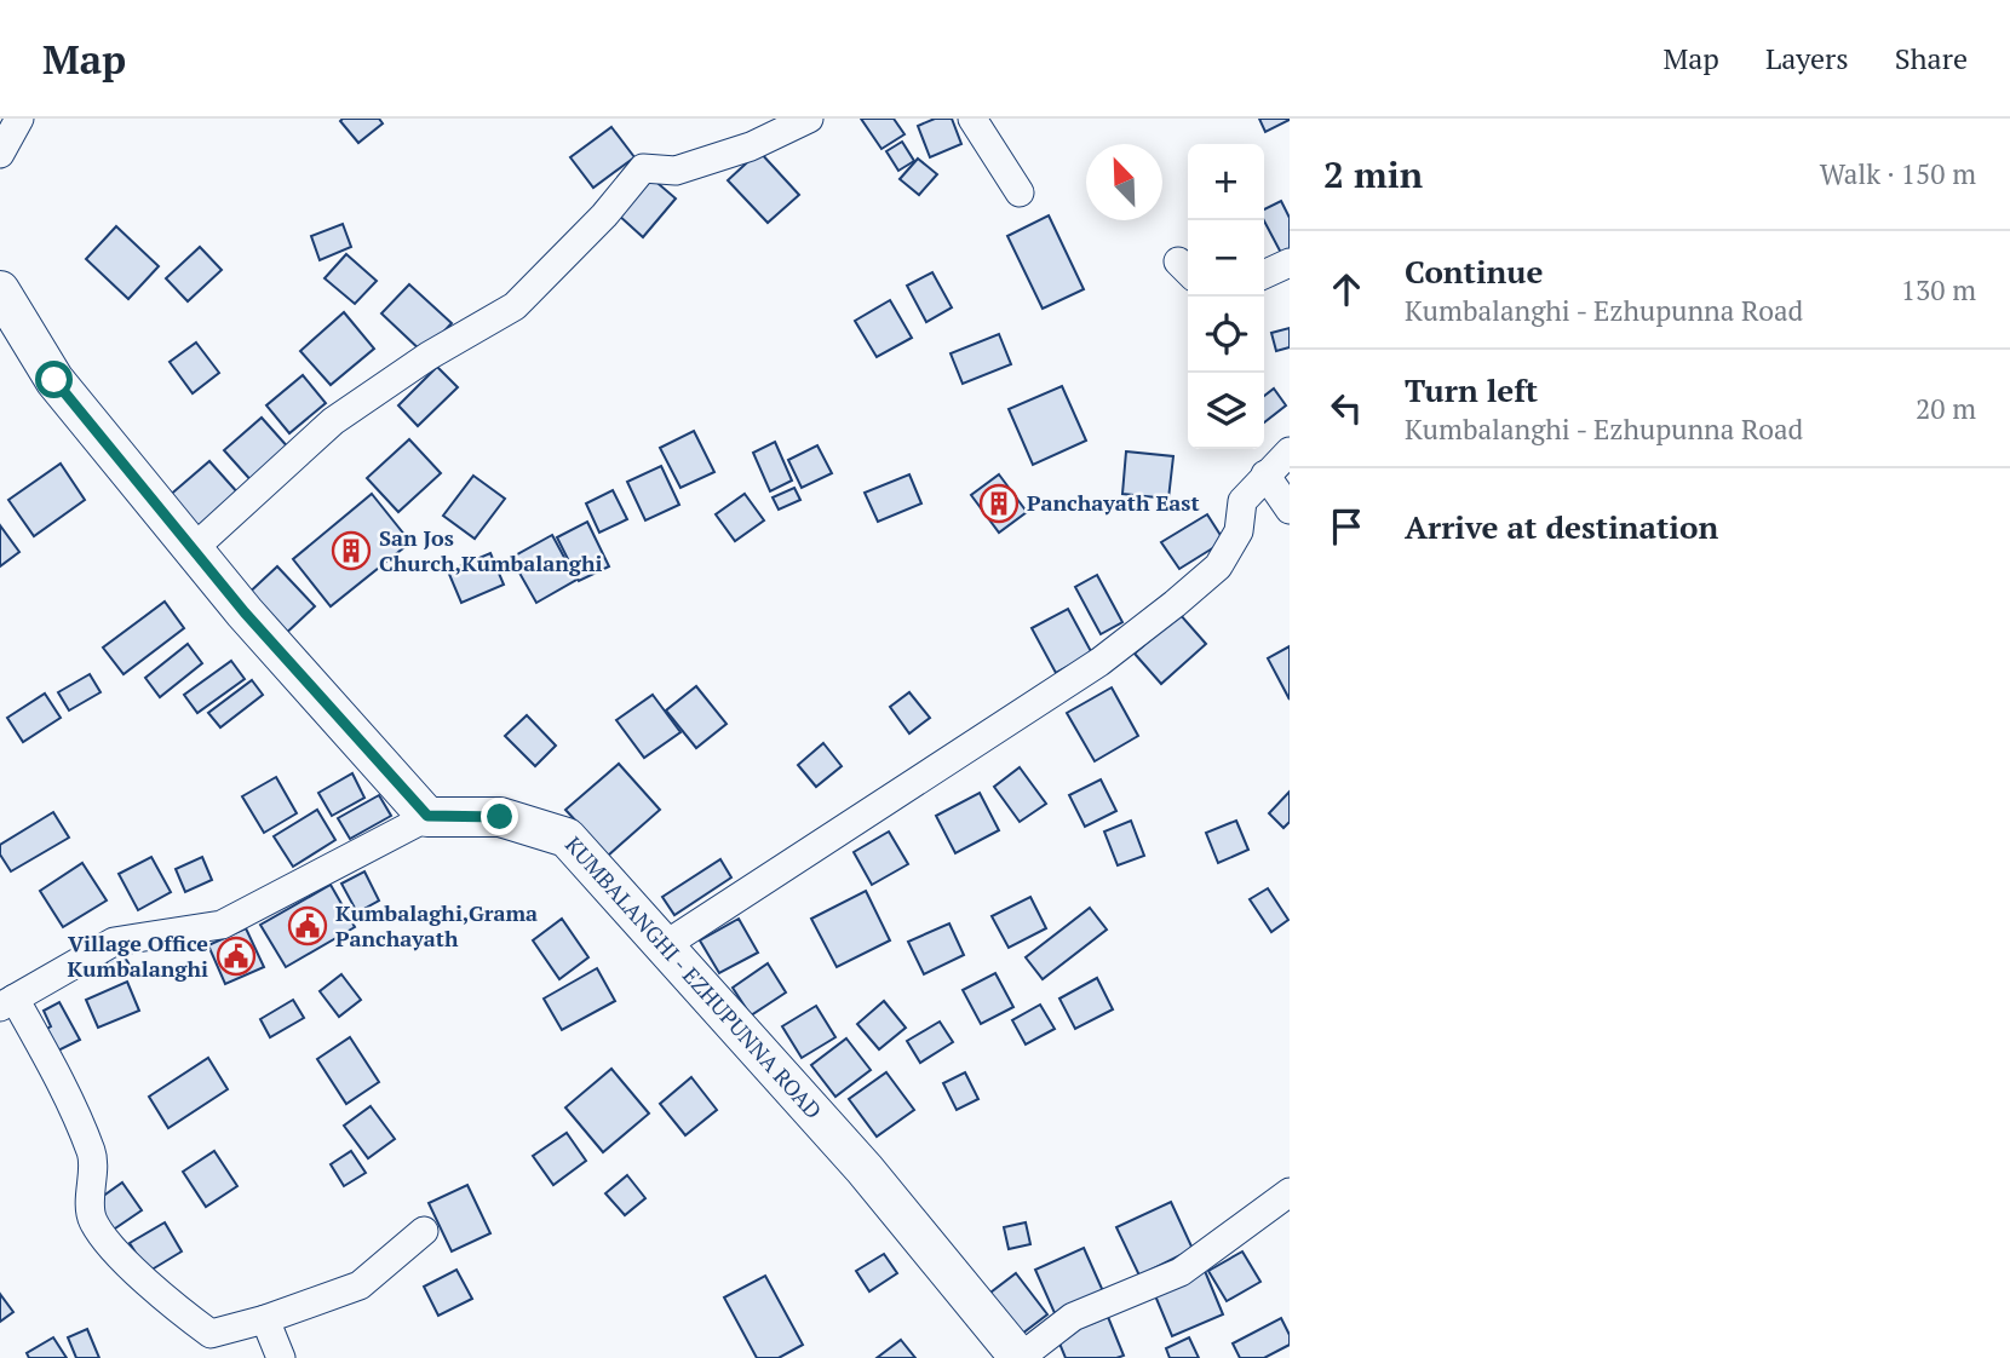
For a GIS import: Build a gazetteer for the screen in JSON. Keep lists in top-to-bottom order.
{
  "streets": {
    "main road": ["KUMBALANGHI - EZHUPUNNA ROAD"]
  },
  "places": {
    "building": ["Panchayath East", "San Jos Church,Kumbalanghi"],
    "public building": ["Kumbalaghi,Grama Panchayath", "Village Office Kumbalanghi"]
  },
  "north": "top left",
  "page": {
    "header": "Map",
    "nav": ["Map", "Layers", "Share"],
    "heading": ["2 min", "Walk · 150 m"],
    "map_buttons": ["+", "−"],
    "list": [
      ["Continue", "Kumbalanghi - Ezhupunna Road", "130 m"],
      ["Turn left", "Kumbalanghi - Ezhupunna Road", "20 m"],
      "Arrive at destination"
    ]
  }
}
